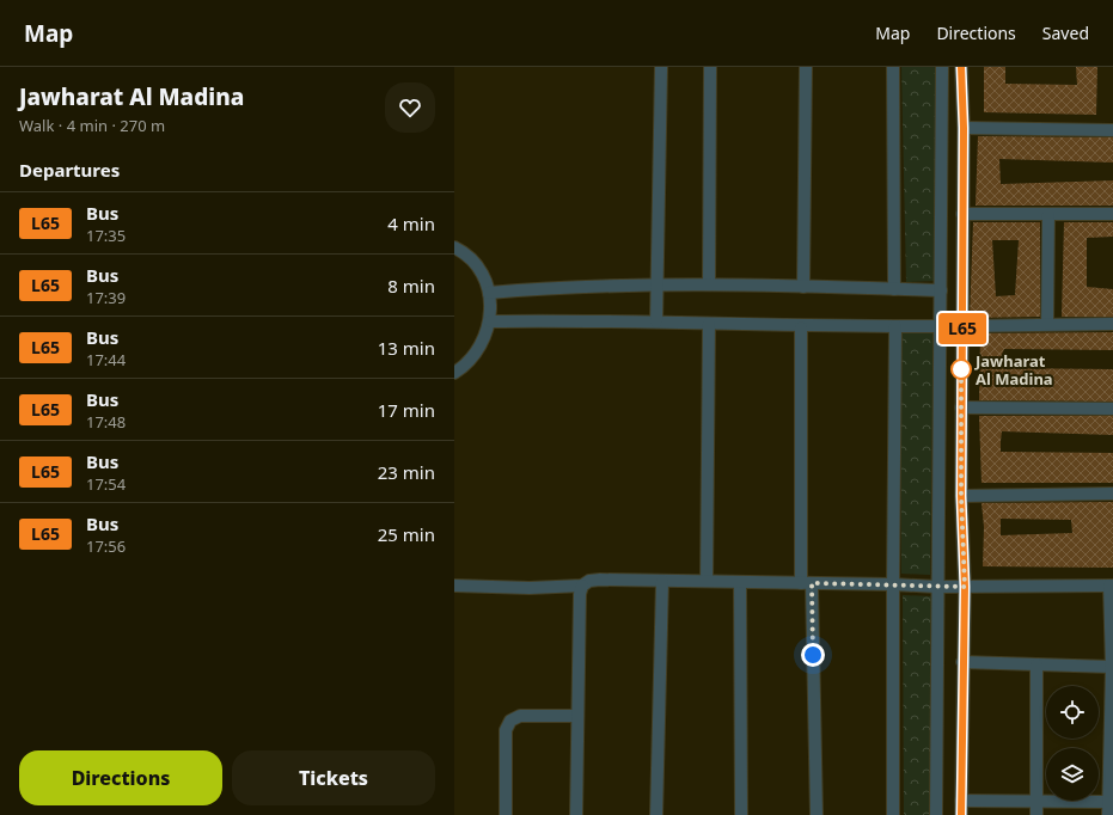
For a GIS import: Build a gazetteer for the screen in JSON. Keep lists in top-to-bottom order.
{
  "places": ["Jawharat Al Madina"],
  "lines": ["bus line L65"],
  "page": {
    "header": "Map",
    "nav": ["Map", "Directions", "Saved"],
    "heading": [
      ["Jawharat Al Madina", "Walk · 4 min · 270 m"],
      "Departures"
    ],
    "on_map": "L65",
    "list": [
      {
        "mark": "L65",
        "name": "Bus",
        "note": "17:35",
        "value": "4 min"
      },
      {
        "mark": "L65",
        "name": "Bus",
        "note": "17:39",
        "value": "8 min"
      },
      {
        "mark": "L65",
        "name": "Bus",
        "note": "17:44",
        "value": "13 min"
      },
      {
        "mark": "L65",
        "name": "Bus",
        "note": "17:48",
        "value": "17 min"
      },
      {
        "mark": "L65",
        "name": "Bus",
        "note": "17:54",
        "value": "23 min"
      },
      {
        "mark": "L65",
        "name": "Bus",
        "note": "17:56",
        "value": "25 min"
      }
    ],
    "buttons": ["Directions", "Tickets"]
  }
}
